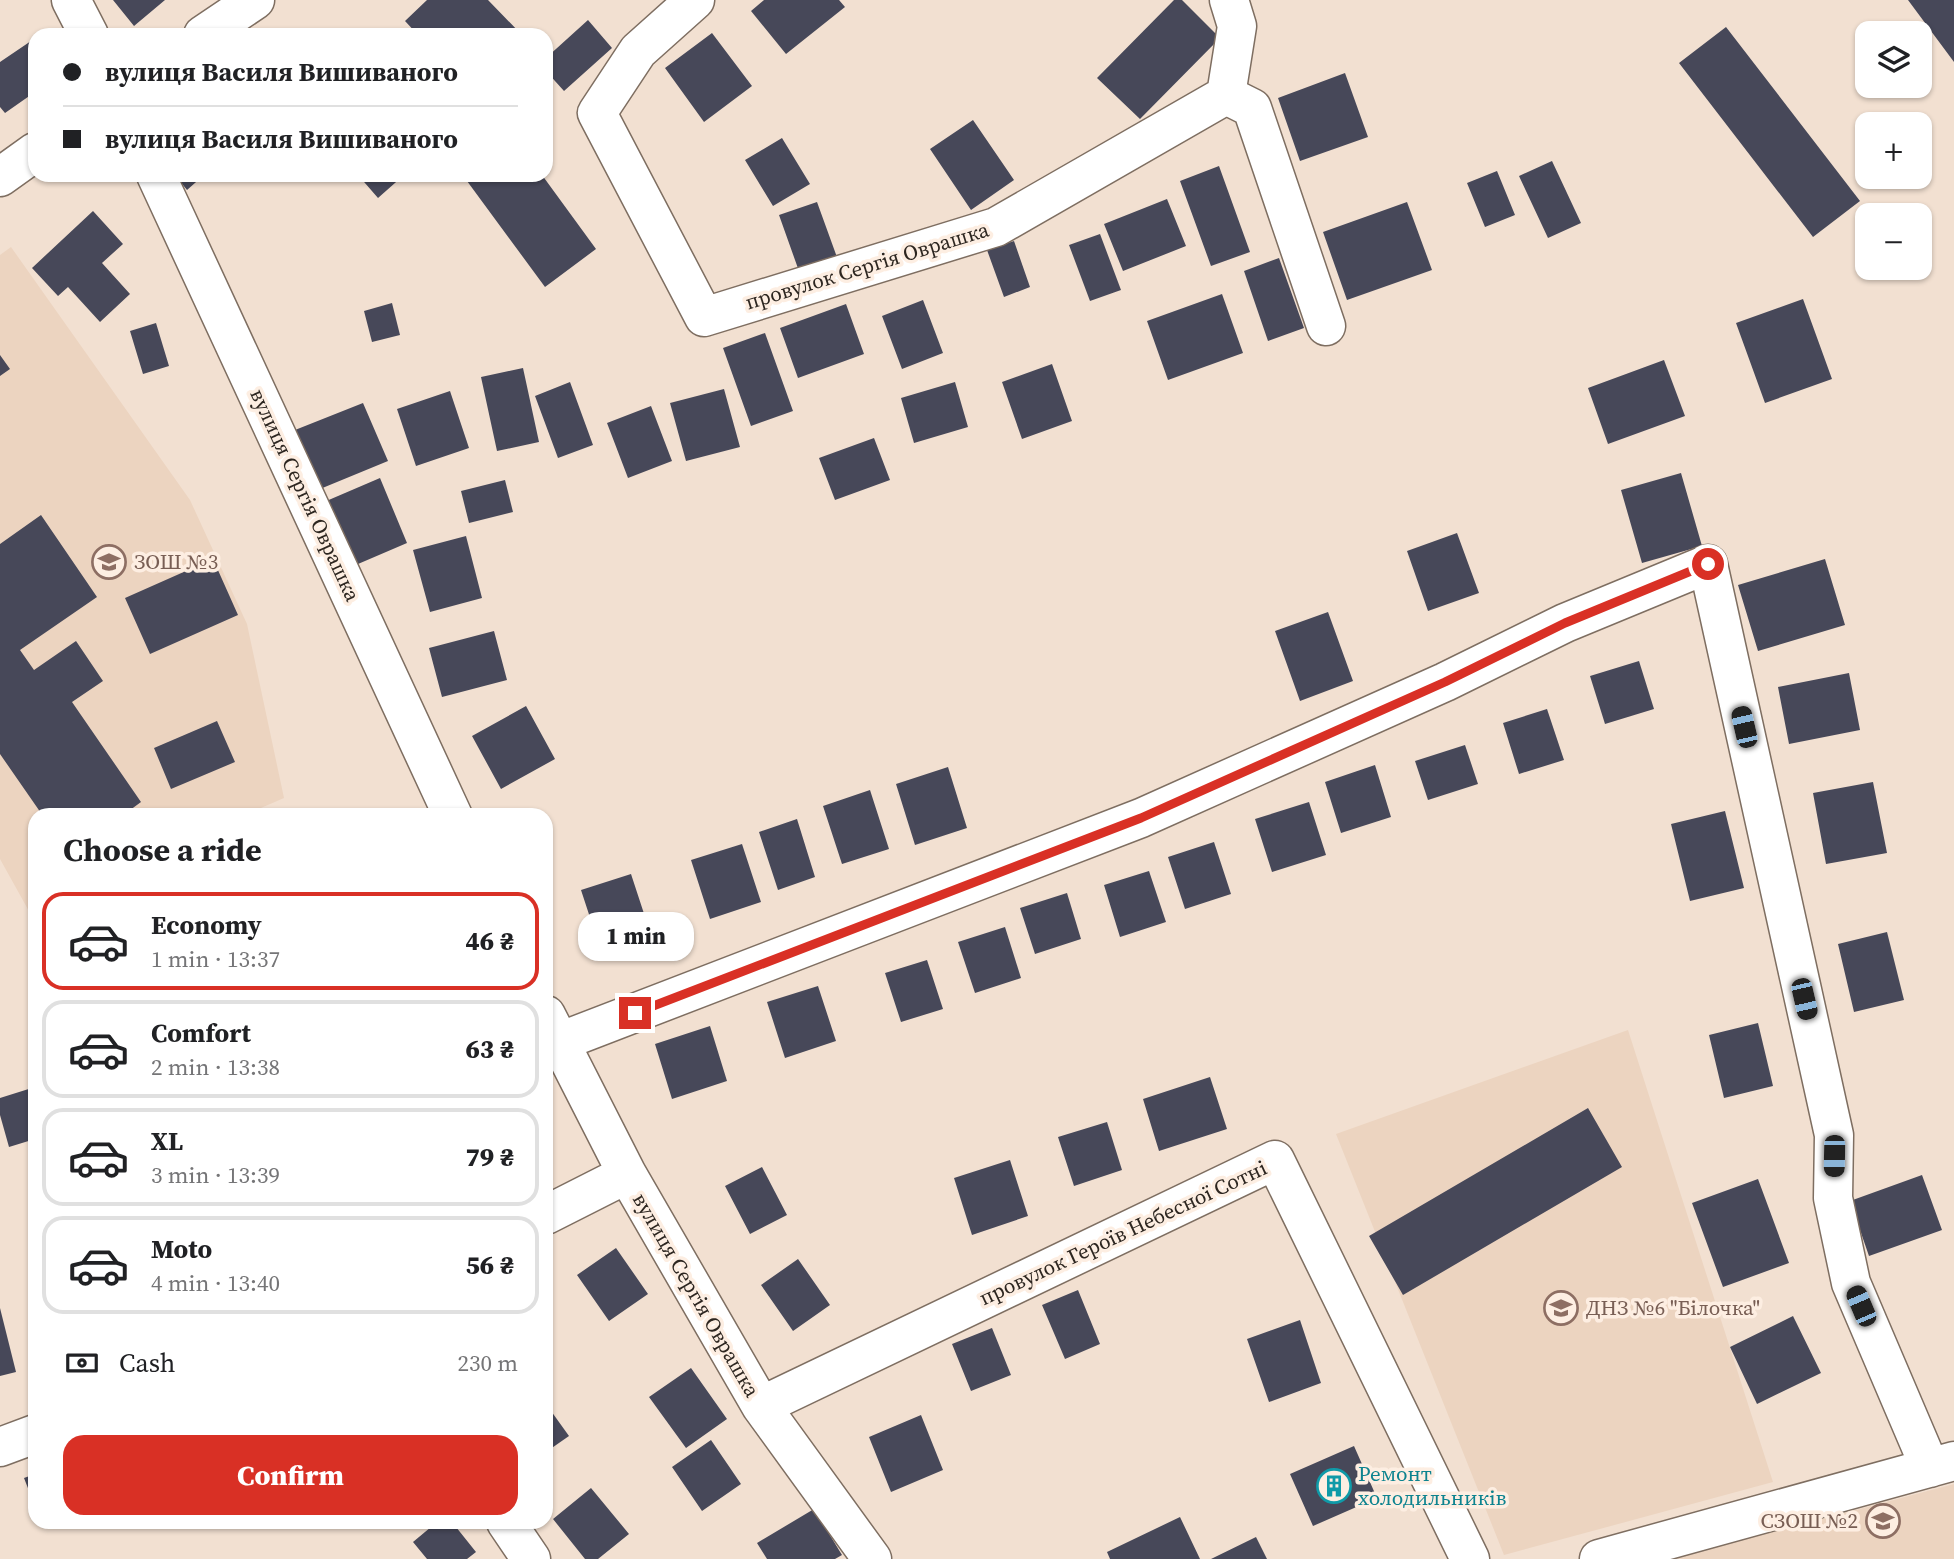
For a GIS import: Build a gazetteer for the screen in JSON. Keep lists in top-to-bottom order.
{
  "streets": {
    "street": ["провулок Сергія Оврашка", "вулиця Сергія Оврашка", "провулок Героїв Небесної Сотні"]
  },
  "crossings": [
    ["вулиця Сергія Оврашка", "провулок Героїв Небесної Сотні"]
  ],
  "places": {
    "school or university": ["ЗОШ №3", "ДНЗ №6 \"Білочка\"", "СЗОШ №2"],
    "building": ["Ремонт холодильників"]
  },
  "page": {
    "map_buttons": ["+", "−"],
    "banner": ["вулиця Василя Вишиваного", "вулиця Василя Вишиваного"],
    "heading": "Choose a ride",
    "list": [
      {
        "name": "Economy",
        "note": "1 min · 13:37",
        "value": "46 ₴"
      },
      {
        "name": "Comfort",
        "note": "2 min · 13:38",
        "value": "63 ₴"
      },
      {
        "name": "XL",
        "note": "3 min · 13:39",
        "value": "79 ₴"
      },
      {
        "name": "Moto",
        "note": "4 min · 13:40",
        "value": "56 ₴"
      }
    ],
    "bubble": "1 min",
    "pay": ["Cash", "230 m"],
    "buttons": "Confirm"
  }
}
